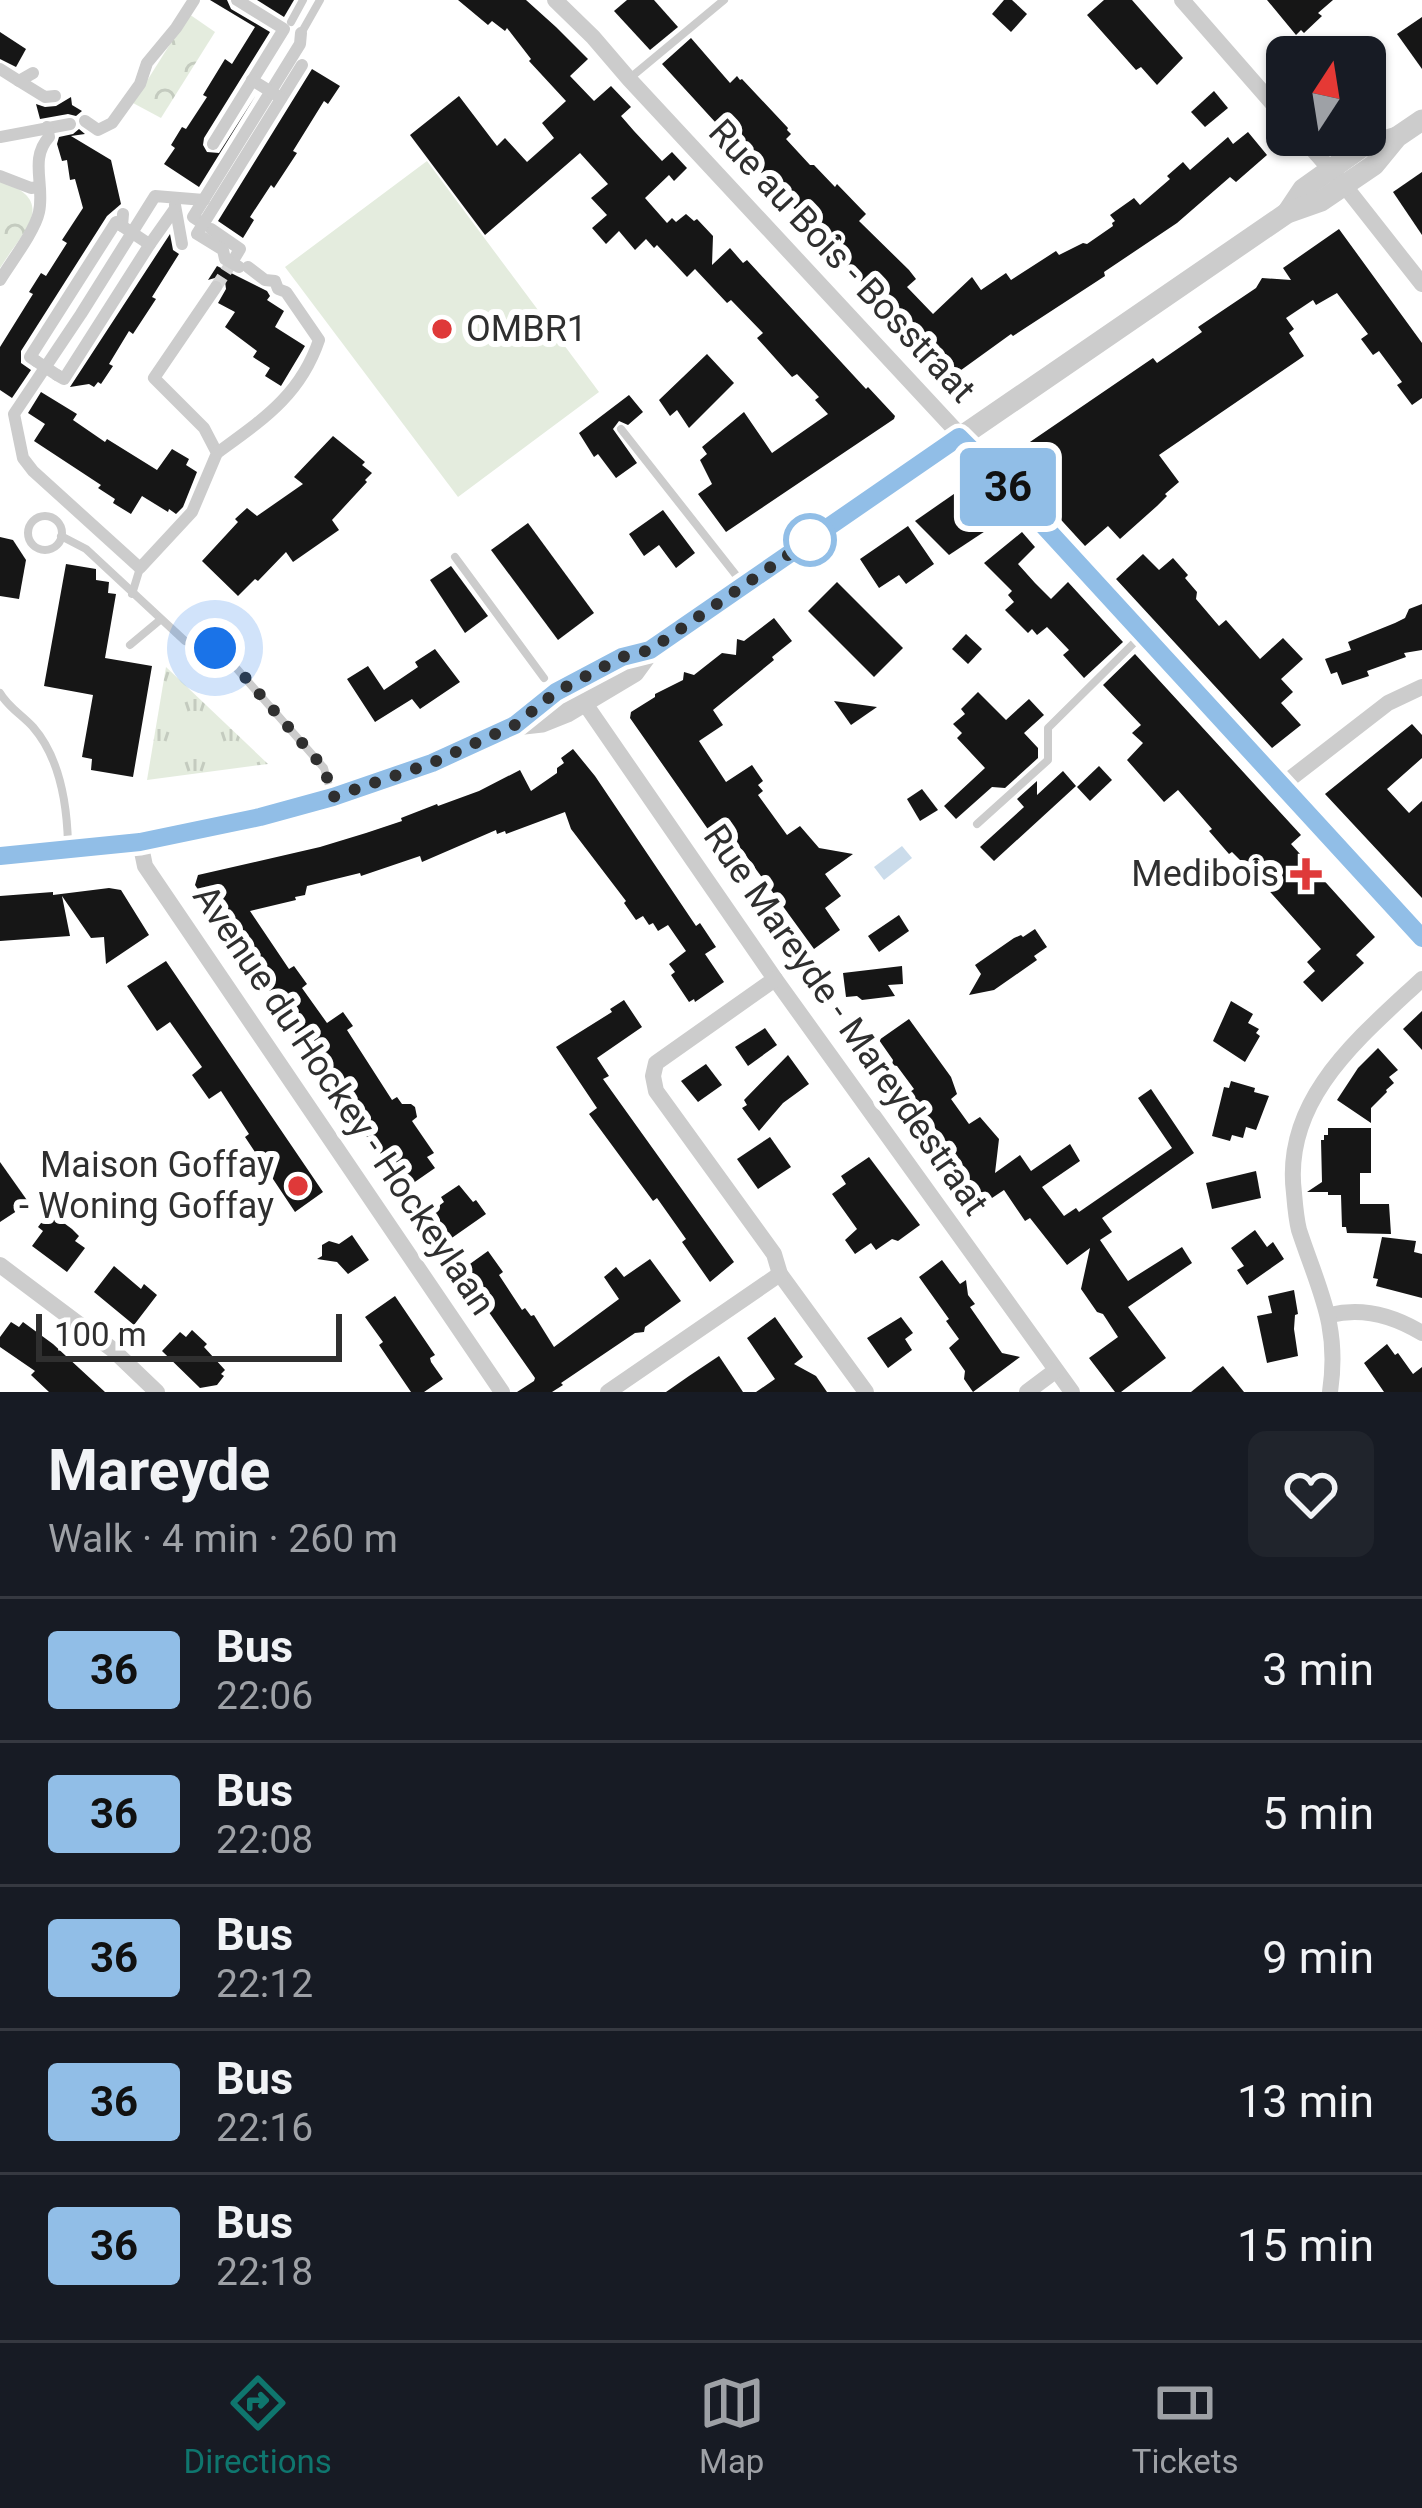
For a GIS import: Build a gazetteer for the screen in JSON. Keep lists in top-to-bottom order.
{
  "streets": {
    "street": ["Rue au Bois - Bosstraat", "Rue Mareyde - Mareydestraat", "Avenue du Hockey - Hockeylaan"]
  },
  "places": {
    "other": ["OMBR1", "Maison Goffay - Woning Goffay"],
    "health": ["Medibois"]
  },
  "lines": ["bus line 36"],
  "scale_bar": "100 m",
  "north": "top",
  "page": {
    "on_map": "36",
    "scale": "100 m",
    "heading": ["Mareyde", "Walk · 4 min · 260 m"],
    "list": [
      {
        "mark": "36",
        "name": "Bus",
        "note": "22:06",
        "value": "3 min"
      },
      {
        "mark": "36",
        "name": "Bus",
        "note": "22:08",
        "value": "5 min"
      },
      {
        "mark": "36",
        "name": "Bus",
        "note": "22:12",
        "value": "9 min"
      },
      {
        "mark": "36",
        "name": "Bus",
        "note": "22:16",
        "value": "13 min"
      },
      {
        "mark": "36",
        "name": "Bus",
        "note": "22:18",
        "value": "15 min"
      }
    ],
    "tabs": ["Directions", "Map", "Tickets"]
  }
}
